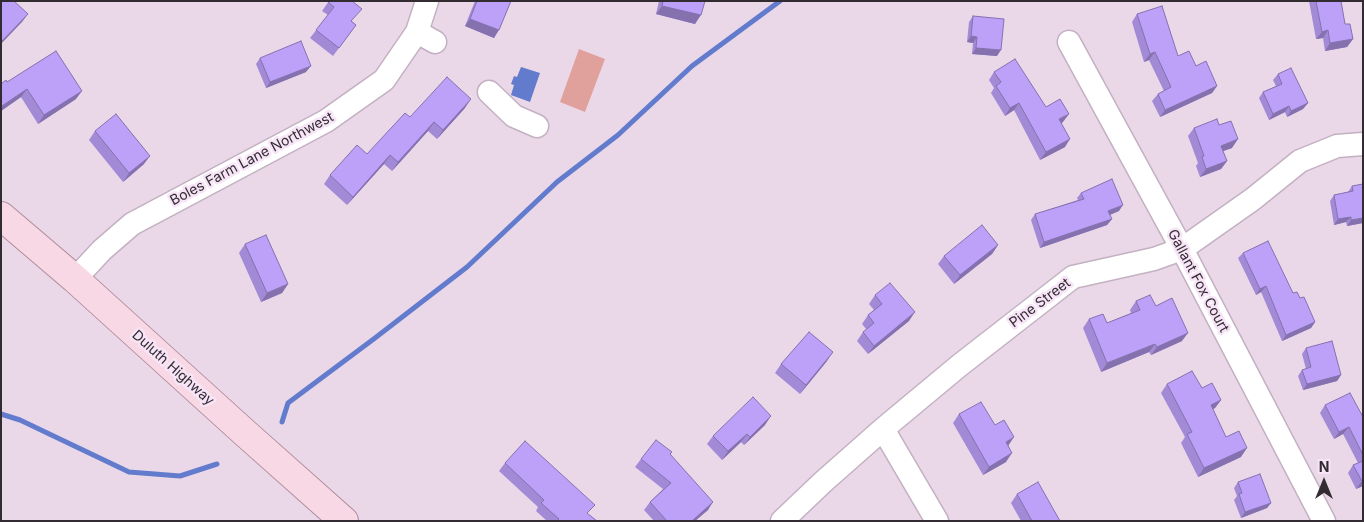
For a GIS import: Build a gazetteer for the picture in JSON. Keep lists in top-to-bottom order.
{
  "streets": {
    "main road": ["Duluth Highway"],
    "street": ["Boles Farm Lane Northwest", "Gallant Fox Court", "Pine Street"]
  },
  "crossings": [
    ["Boles Farm Lane Northwest", "Duluth Highway"],
    ["Gallant Fox Court", "Pine Street"]
  ],
  "north": "top"
}
